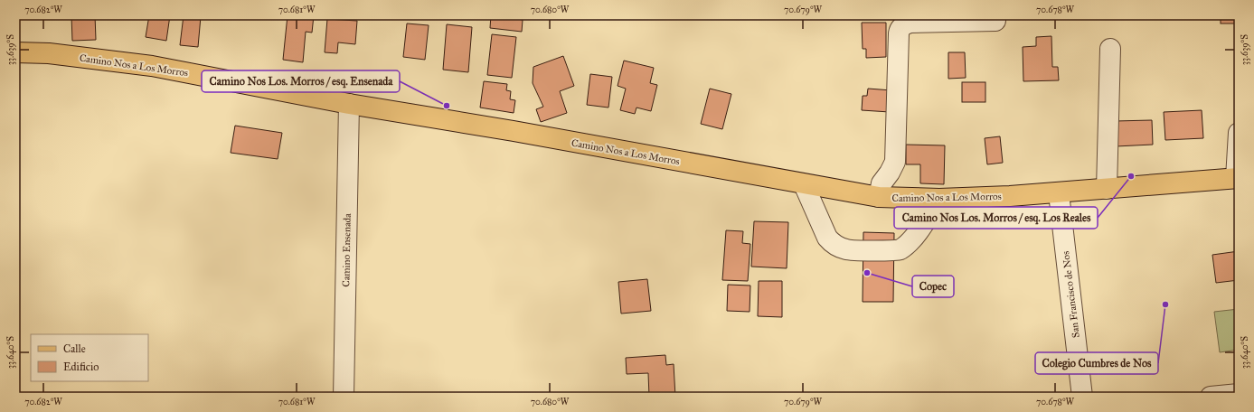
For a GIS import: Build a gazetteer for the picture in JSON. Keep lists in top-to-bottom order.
{
  "streets": {
    "main road": ["Camino Nos a Los Morros"],
    "street": ["Camino Ensenada", "San Francisco de Nos"]
  },
  "crossings": [
    ["Camino Nos a Los Morros", "Camino Ensenada"],
    ["Camino Nos a Los Morros", "San Francisco de Nos"]
  ],
  "places": [
    "Camino Nos Los. Morros / esq. Ensenada",
    "Camino Nos Los. Morros / esq. Los Reales",
    "Copec",
    "Colegio Cumbres de Nos"
  ],
  "legend": ["Calle", "Edificio"],
  "coordinates": [
    "70.682°W",
    "70.681°W",
    "70.680°W",
    "70.679°W",
    "70.678°W",
    "33.639°S",
    "33.640°S"
  ]
}
